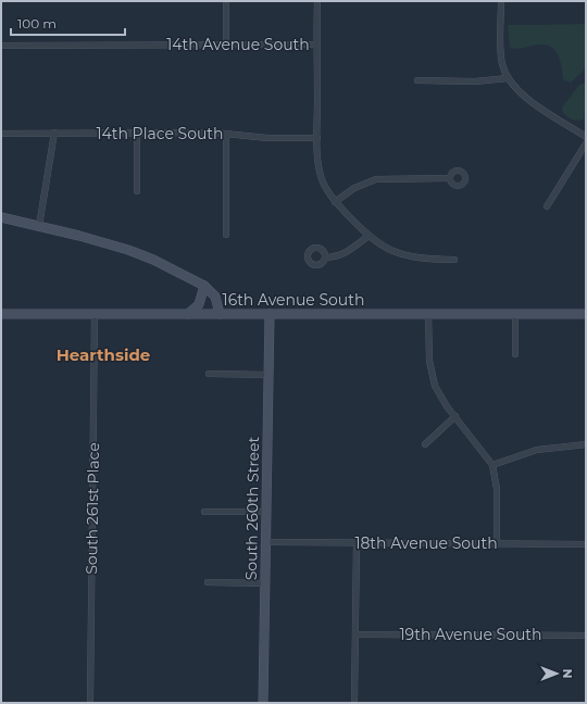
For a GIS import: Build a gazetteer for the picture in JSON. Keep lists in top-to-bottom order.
{
  "streets": {
    "main road": ["16th Avenue South", "South 260th Street"],
    "street": [
      "14th Avenue South",
      "14th Place South",
      "South 261st Place",
      "18th Avenue South",
      "19th Avenue South"
    ]
  },
  "crossings": [
    ["16th Avenue South", "South 261st Place"],
    ["16th Avenue South", "South 260th Street"],
    ["South 260th Street", "18th Avenue South"]
  ],
  "districts": ["Hearthside"],
  "scale_bar": "100 m",
  "north": "right"
}
